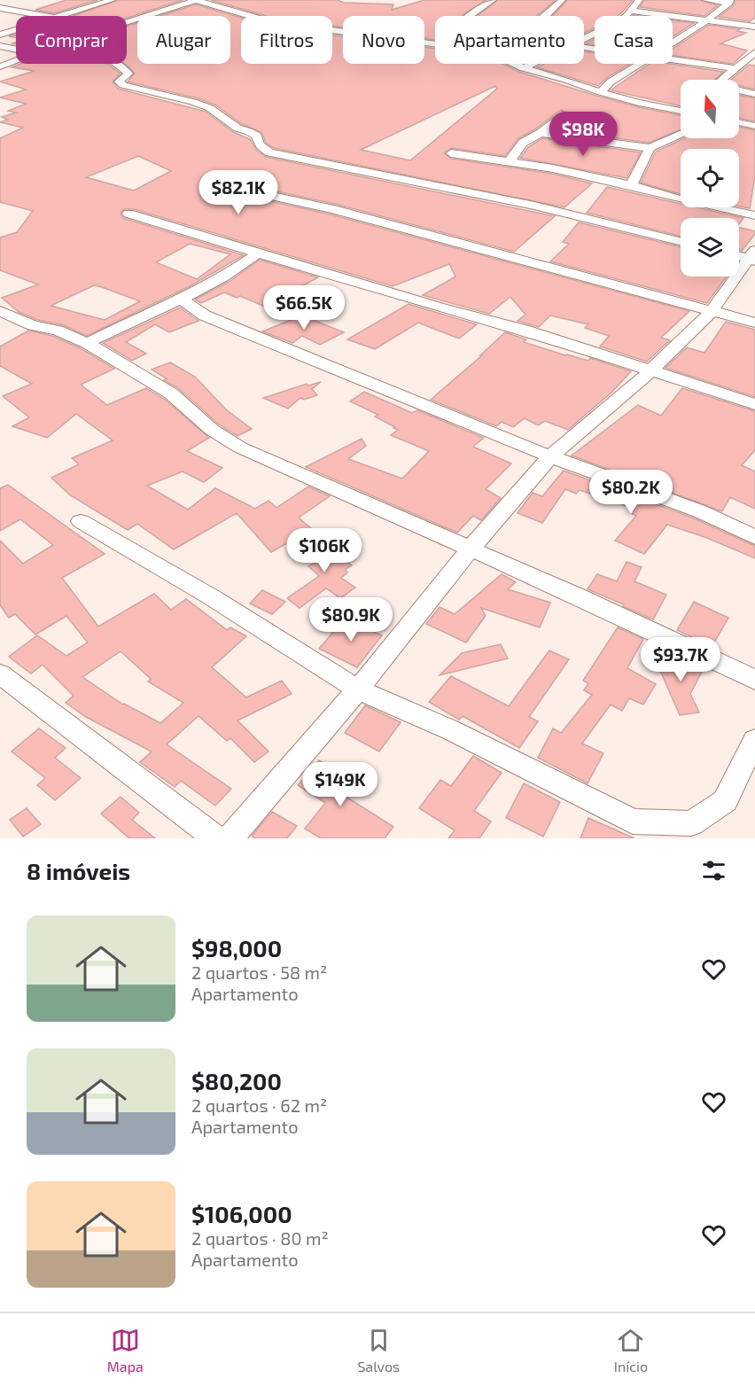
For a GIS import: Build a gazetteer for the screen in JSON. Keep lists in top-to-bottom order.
{
  "north": "top",
  "page": {
    "chip": [
      "Comprar",
      "Alugar",
      "Filtros",
      "Novo",
      "Apartamento",
      "Casa"
    ],
    "price": [
      "$98K",
      "$82.1K",
      "$66.5K",
      "$80.2K",
      "$106K",
      "$80.9K",
      "$93.7K",
      "$149K"
    ],
    "heading": "8 imóveis",
    "list": [
      {
        "name": "$98,000",
        "note": "2 quartos · 58 m² · Apartamento"
      },
      {
        "name": "$80,200",
        "note": "2 quartos · 62 m² · Apartamento"
      },
      {
        "name": "$106,000",
        "note": "2 quartos · 80 m² · Apartamento"
      }
    ],
    "tabs": ["Mapa", "Salvos", "Início"]
  }
}
